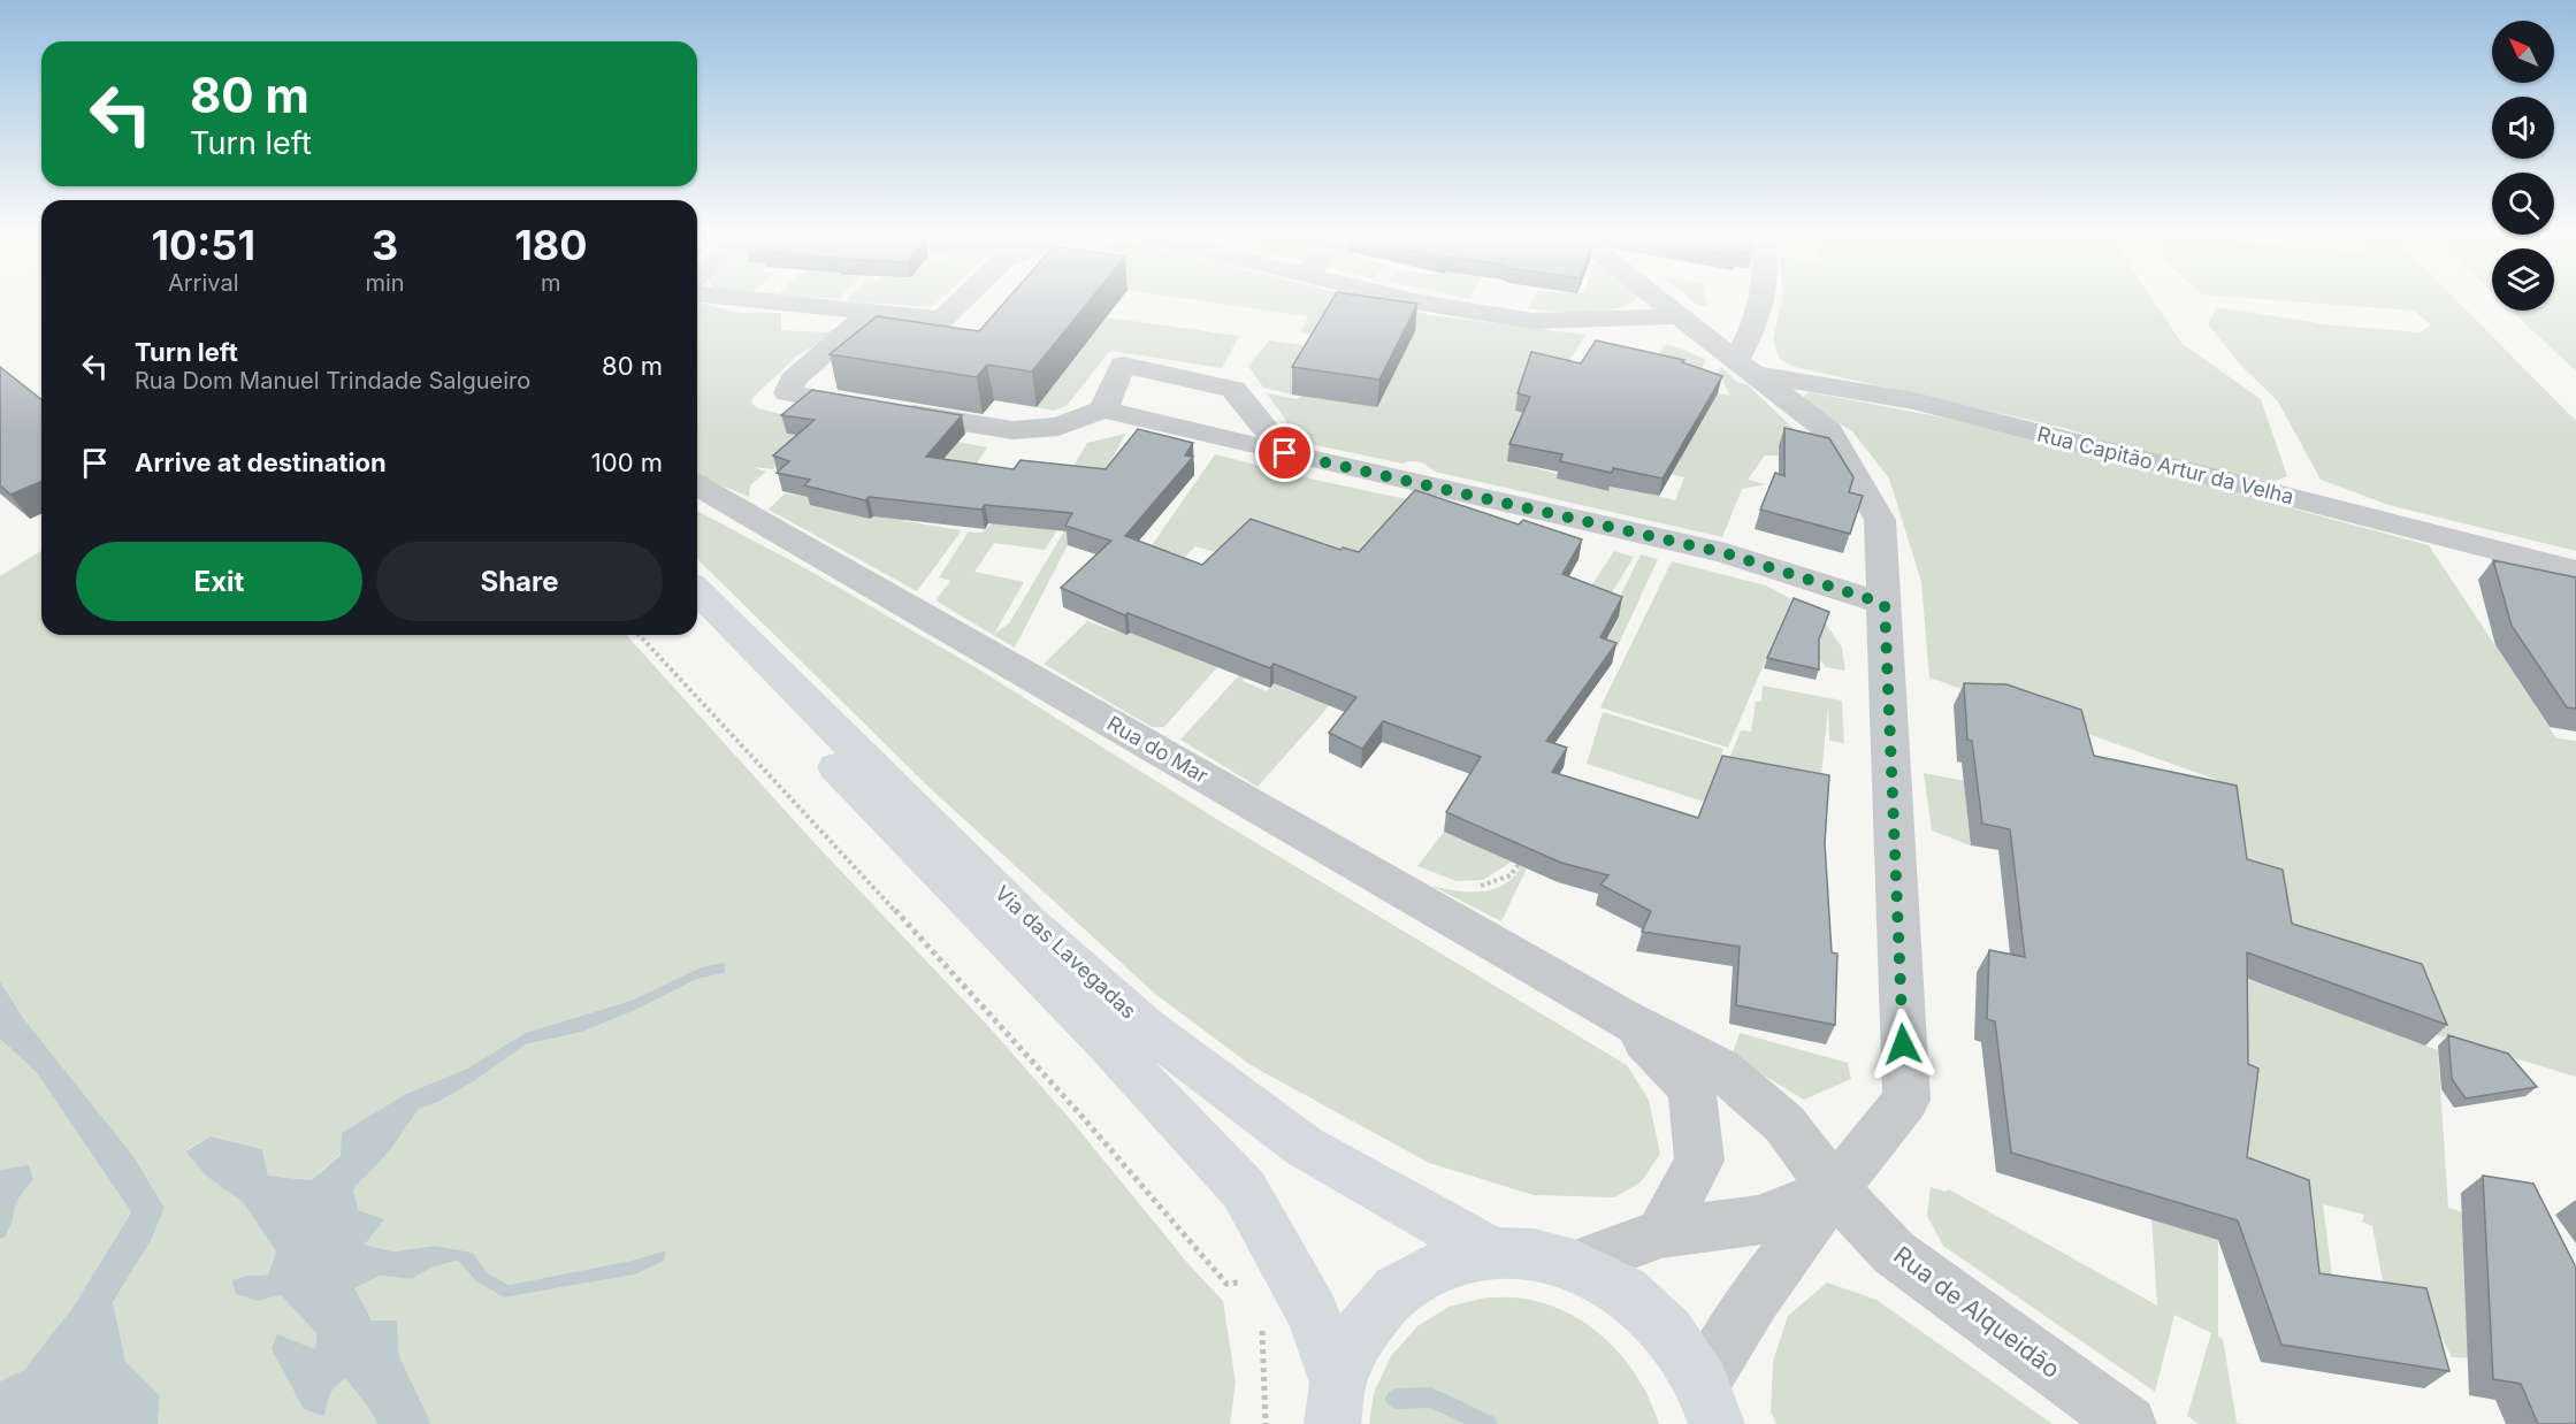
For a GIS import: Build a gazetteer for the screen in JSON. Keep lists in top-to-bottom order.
{
  "streets": {
    "main road": ["Via das Lavegadas"],
    "street": ["Rua Capitão Artur da Velha", "Rua do Mar", "Rua de Alqueidão"]
  },
  "crossings": [
    ["Rua do Mar", "Rua de Alqueidão"]
  ],
  "north": "top left",
  "page": {
    "turn": ["80 m", "Turn left"],
    "eta": [
      "10:51",
      "Arrival",
      "3",
      "min",
      "180",
      "m"
    ],
    "list": [
      {
        "name": "Turn left",
        "note": "Rua Dom Manuel Trindade Salgueiro",
        "value": "80 m"
      },
      {
        "name": "Arrive at destination",
        "value": "100 m"
      }
    ],
    "buttons": ["Exit", "Share"]
  }
}
